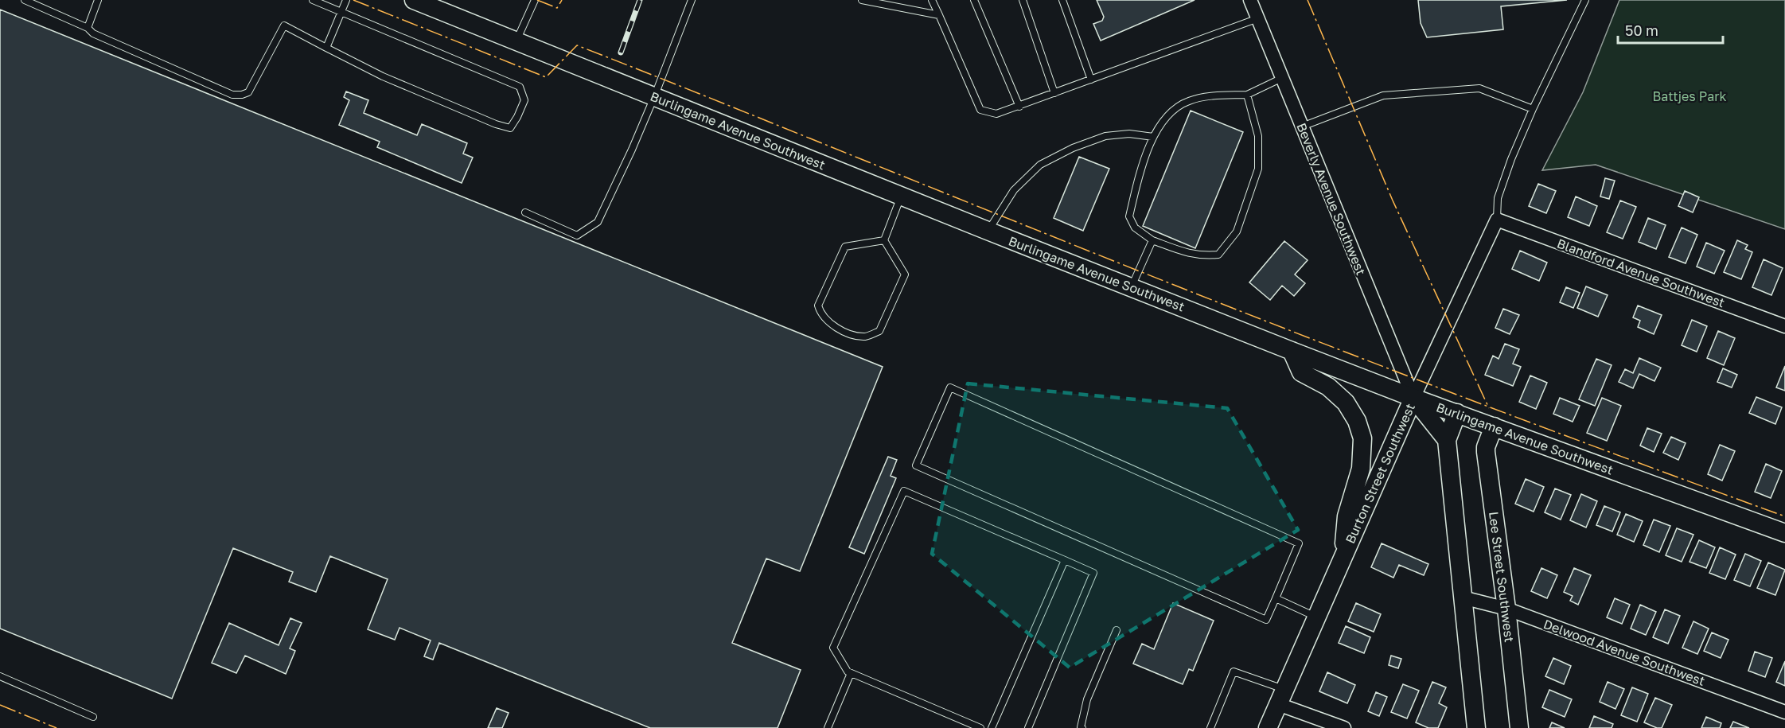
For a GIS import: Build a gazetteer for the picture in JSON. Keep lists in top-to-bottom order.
{
  "streets": {
    "street": [
      "Burlingame Avenue Southwest",
      "Beverly Avenue Southwest",
      "Blandford Avenue Southwest",
      "Burton Street Southwest",
      "Lee Street Southwest",
      "Delwood Avenue Southwest"
    ]
  },
  "crossings": [
    ["Burlingame Avenue Southwest", "Beverly Avenue Southwest"],
    ["Burlingame Avenue Southwest", "Burton Street Southwest"],
    ["Burlingame Avenue Southwest", "Lee Street Southwest"],
    ["Beverly Avenue Southwest", "Burton Street Southwest"],
    ["Blandford Avenue Southwest", "Burton Street Southwest"],
    ["Lee Street Southwest", "Delwood Avenue Southwest"]
  ],
  "parks": ["Battjes Park"],
  "scale_bar": "50 m"
}
